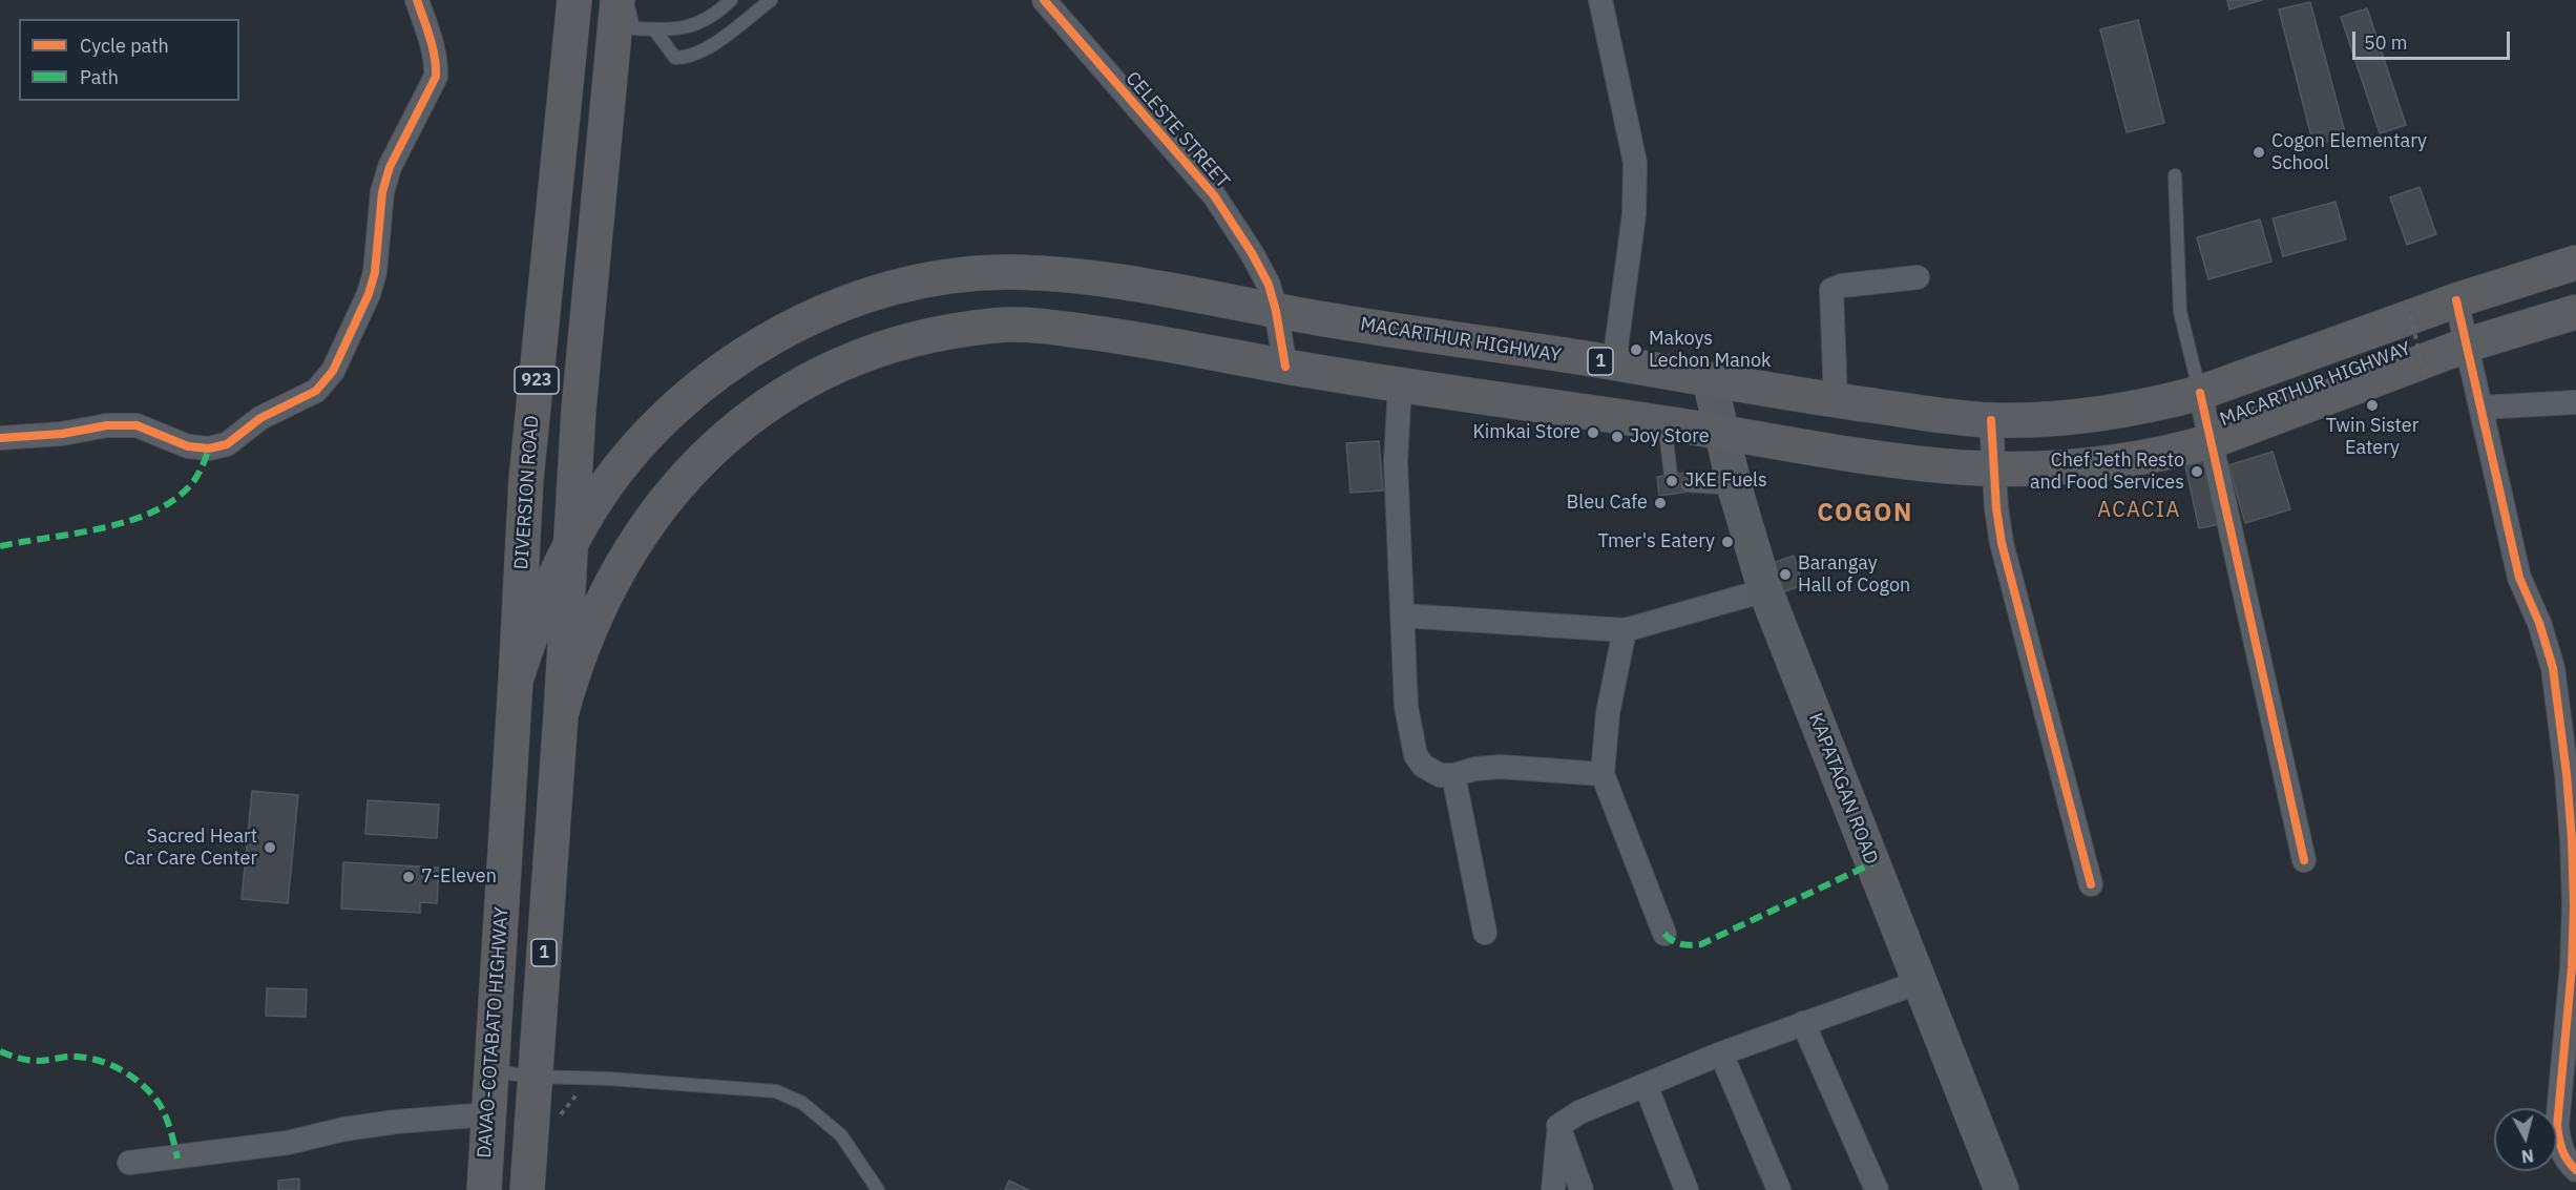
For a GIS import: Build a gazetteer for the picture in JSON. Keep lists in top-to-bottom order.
{
  "streets": {
    "highway": [
      "MACARTHUR HIGHWAY",
      "1",
      "923",
      "DIVERSION ROAD",
      "DAVAO-COTABATO HIGHWAY"
    ],
    "main road": ["KAPATAGAN ROAD"],
    "street": ["CELESTE STREET"]
  },
  "crossings": [
    ["CELESTE STREET", "MACARTHUR HIGHWAY"],
    ["MACARTHUR HIGHWAY", "1"],
    ["MACARTHUR HIGHWAY", "923"],
    ["MACARTHUR HIGHWAY", "DIVERSION ROAD"],
    ["MACARTHUR HIGHWAY", "KAPATAGAN ROAD"],
    ["1", "923"],
    ["DIVERSION ROAD", "DAVAO-COTABATO HIGHWAY"]
  ],
  "districts": ["ACACIA", "COGON"],
  "places": [
    "Cogon Elementary School",
    "Makoys Lechon Manok",
    "Twin Sister Eatery",
    "Kimkai Store",
    "Joy Store",
    "Chef Jeth Resto and Food Services",
    "JKE Fuels",
    "Bleu Cafe",
    "Tmer's Eatery",
    "Barangay Hall of Cogon",
    "Sacred Heart Car Care Center",
    "7-Eleven"
  ],
  "legend": ["Cycle path", "Path"],
  "scale_bar": "50 m",
  "north": "bottom"
}
